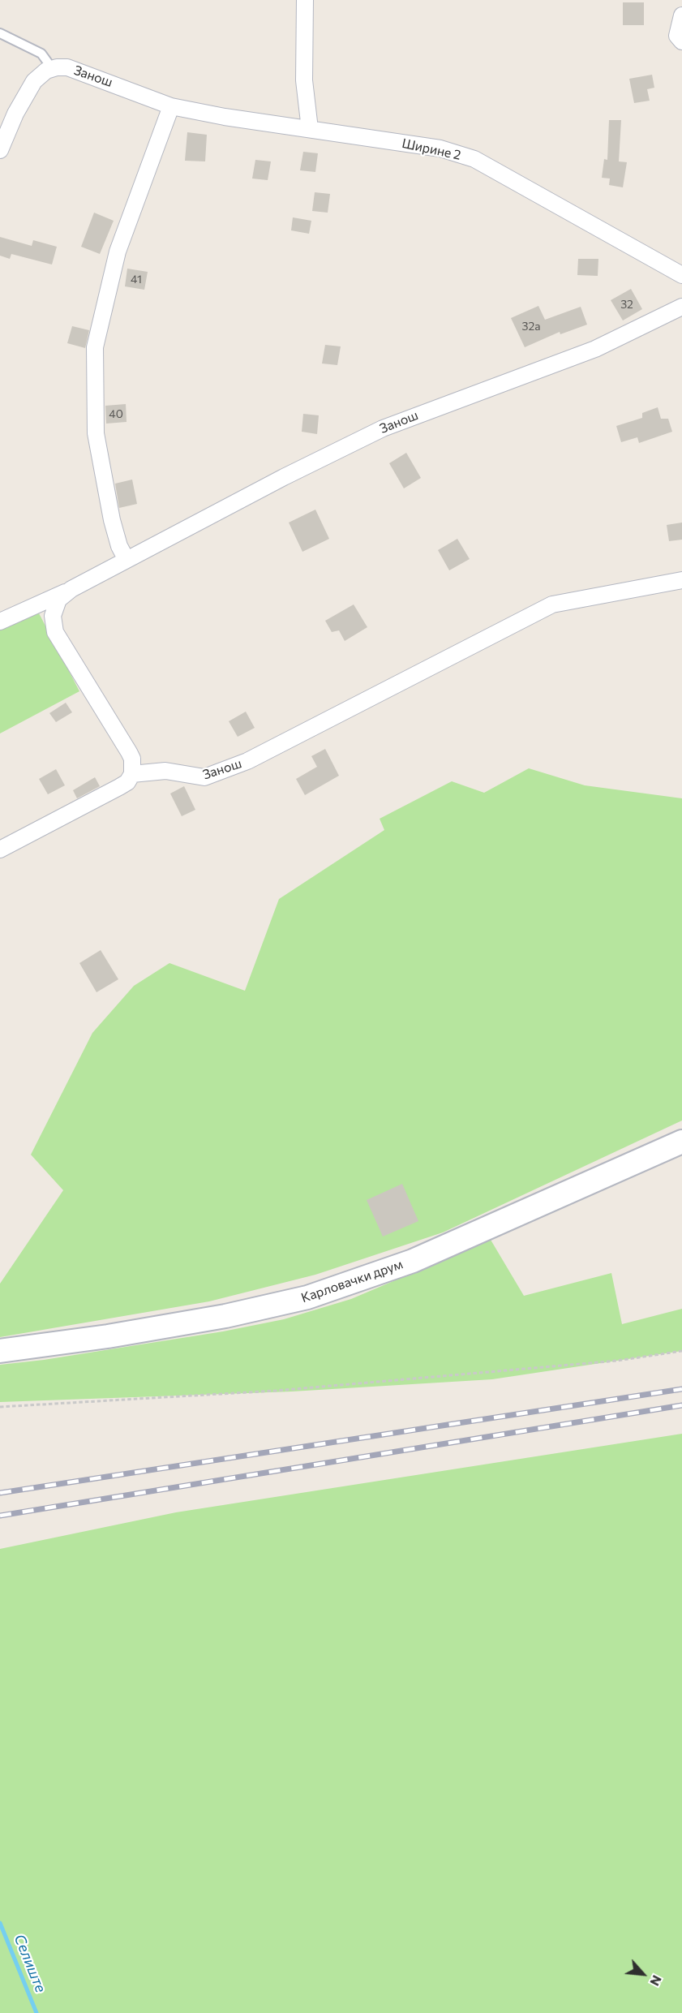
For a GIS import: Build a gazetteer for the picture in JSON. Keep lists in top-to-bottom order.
{
  "streets": {
    "main road": ["Карловачки друм"],
    "street": ["Занош", "Ширине 2"]
  },
  "crossings": [
    ["Занош", "Ширине 2"]
  ],
  "water": ["Селиште"],
  "house_numbers": [
    "41",
    "32",
    "32a",
    "40"
  ],
  "north": "bottom right"
}
